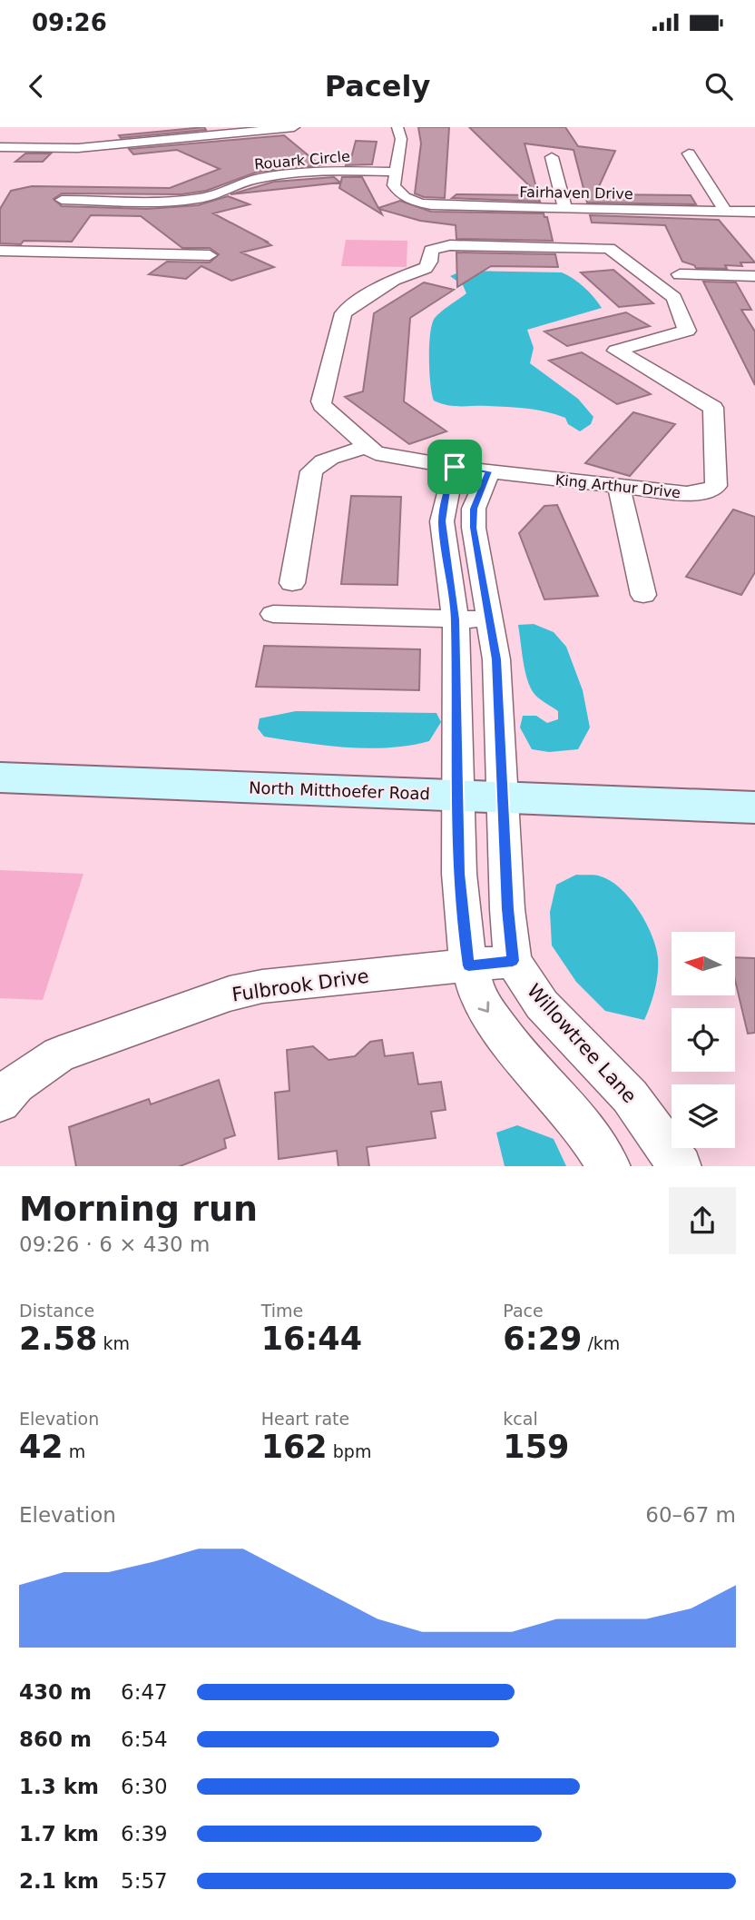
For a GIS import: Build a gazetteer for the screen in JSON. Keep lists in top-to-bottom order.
{
  "streets": {
    "main road": ["North Mitthoefer Road"],
    "street": [
      "Rouark Circle",
      "Fairhaven Drive",
      "King Arthur Drive",
      "Fulbrook Drive",
      "Willowtree Lane"
    ]
  },
  "crossings": [
    ["Rouark Circle", "Fairhaven Drive"],
    ["King Arthur Drive", "Willowtree Lane"],
    ["North Mitthoefer Road", "Willowtree Lane"],
    ["Fulbrook Drive", "Willowtree Lane"]
  ],
  "north": "left",
  "page": {
    "status": "09:26",
    "header": "Pacely",
    "heading": ["Morning run", "09:26 · 6 × 430 m"],
    "stats": [
      ["Distance", "2.58 km"],
      ["Time", "16:44"],
      ["Pace", "6:29 /km"],
      ["Elevation", "42 m"],
      ["Heart rate", "162 bpm"],
      ["kcal", "159"]
    ],
    "chart": ["Elevation", "60–67 m"],
    "list": [
      {
        "name": "430 m",
        "note": "6:47"
      },
      {
        "name": "860 m",
        "note": "6:54"
      },
      {
        "name": "1.3 km",
        "note": "6:30"
      },
      {
        "name": "1.7 km",
        "note": "6:39"
      },
      {
        "name": "2.1 km",
        "note": "5:57"
      }
    ]
  }
}
